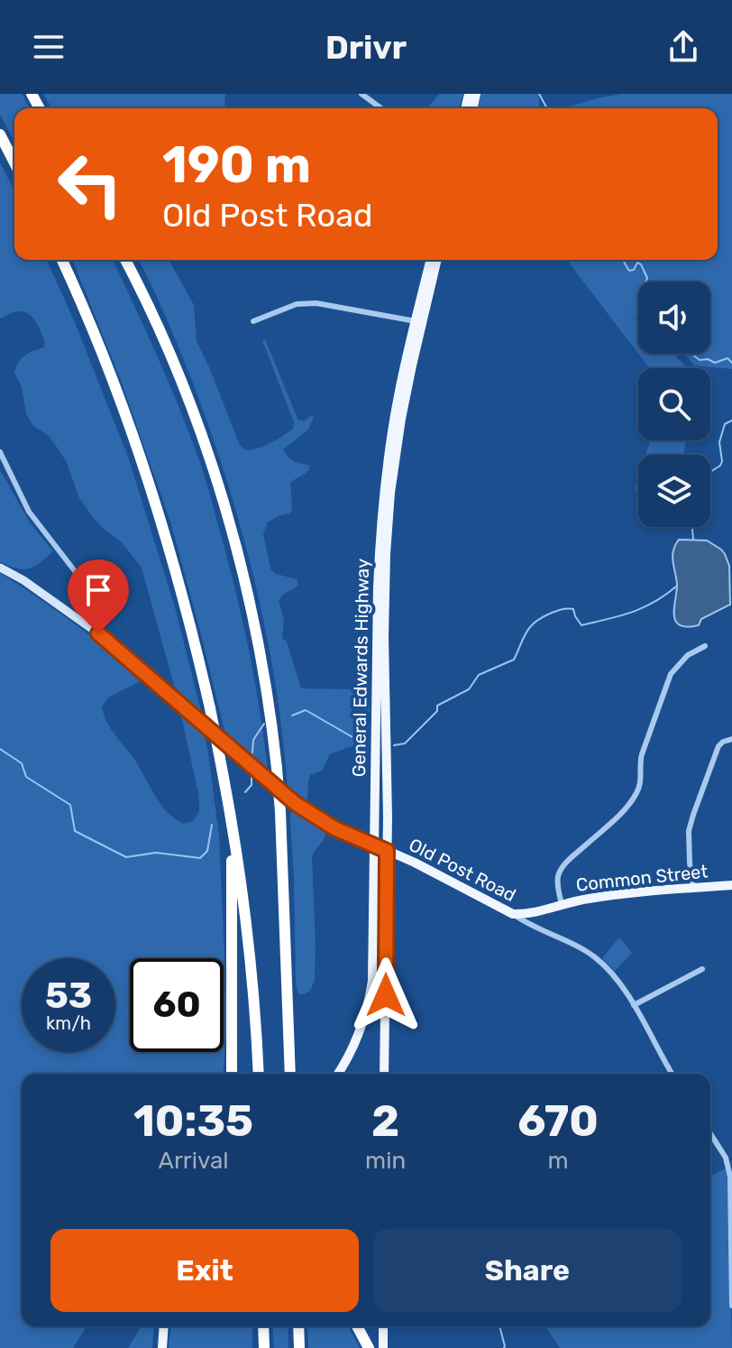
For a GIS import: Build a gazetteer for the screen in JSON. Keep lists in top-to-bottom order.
{
  "streets": {
    "main road": ["General Edwards Highway", "Old Post Road", "Common Street"]
  },
  "crossings": [
    ["General Edwards Highway", "Old Post Road"],
    ["Old Post Road", "Common Street"]
  ],
  "page": {
    "header": "Drivr",
    "turn": ["190 m", "Old Post Road"],
    "speed": "53 km/h",
    "limit": "60",
    "eta": [
      "10:35",
      "Arrival",
      "2",
      "min",
      "670",
      "m"
    ],
    "buttons": ["Exit", "Share"]
  }
}
